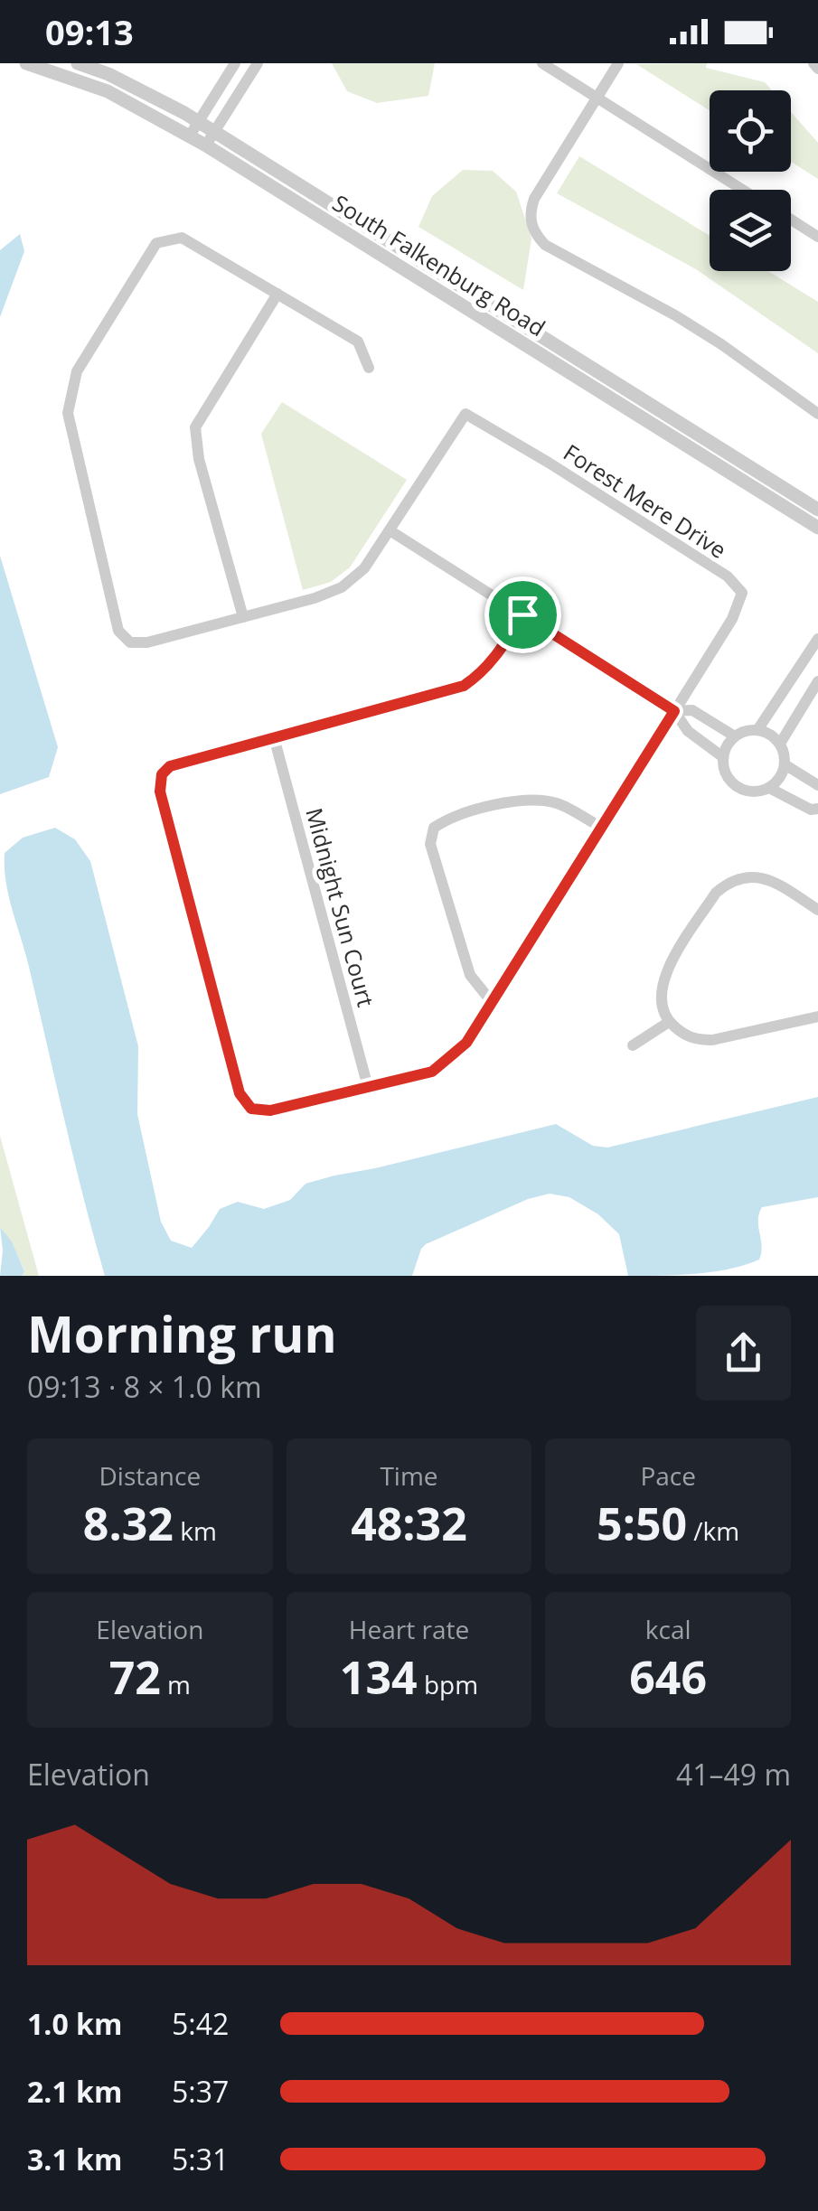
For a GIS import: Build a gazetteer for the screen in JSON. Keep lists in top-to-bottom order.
{
  "streets": {
    "street": ["South Falkenburg Road", "Forest Mere Drive", "Midnight Sun Court"]
  },
  "crossings": [
    ["Forest Mere Drive", "Midnight Sun Court"]
  ],
  "page": {
    "status": "09:13",
    "heading": ["Morning run", "09:13 · 8 × 1.0 km"],
    "stats": [
      ["Distance", "8.32 km"],
      ["Time", "48:32"],
      ["Pace", "5:50 /km"],
      ["Elevation", "72 m"],
      ["Heart rate", "134 bpm"],
      ["kcal", "646"]
    ],
    "chart": ["Elevation", "41–49 m"],
    "list": [
      {
        "name": "1.0 km",
        "note": "5:42"
      },
      {
        "name": "2.1 km",
        "note": "5:37"
      },
      {
        "name": "3.1 km",
        "note": "5:31"
      }
    ]
  }
}
